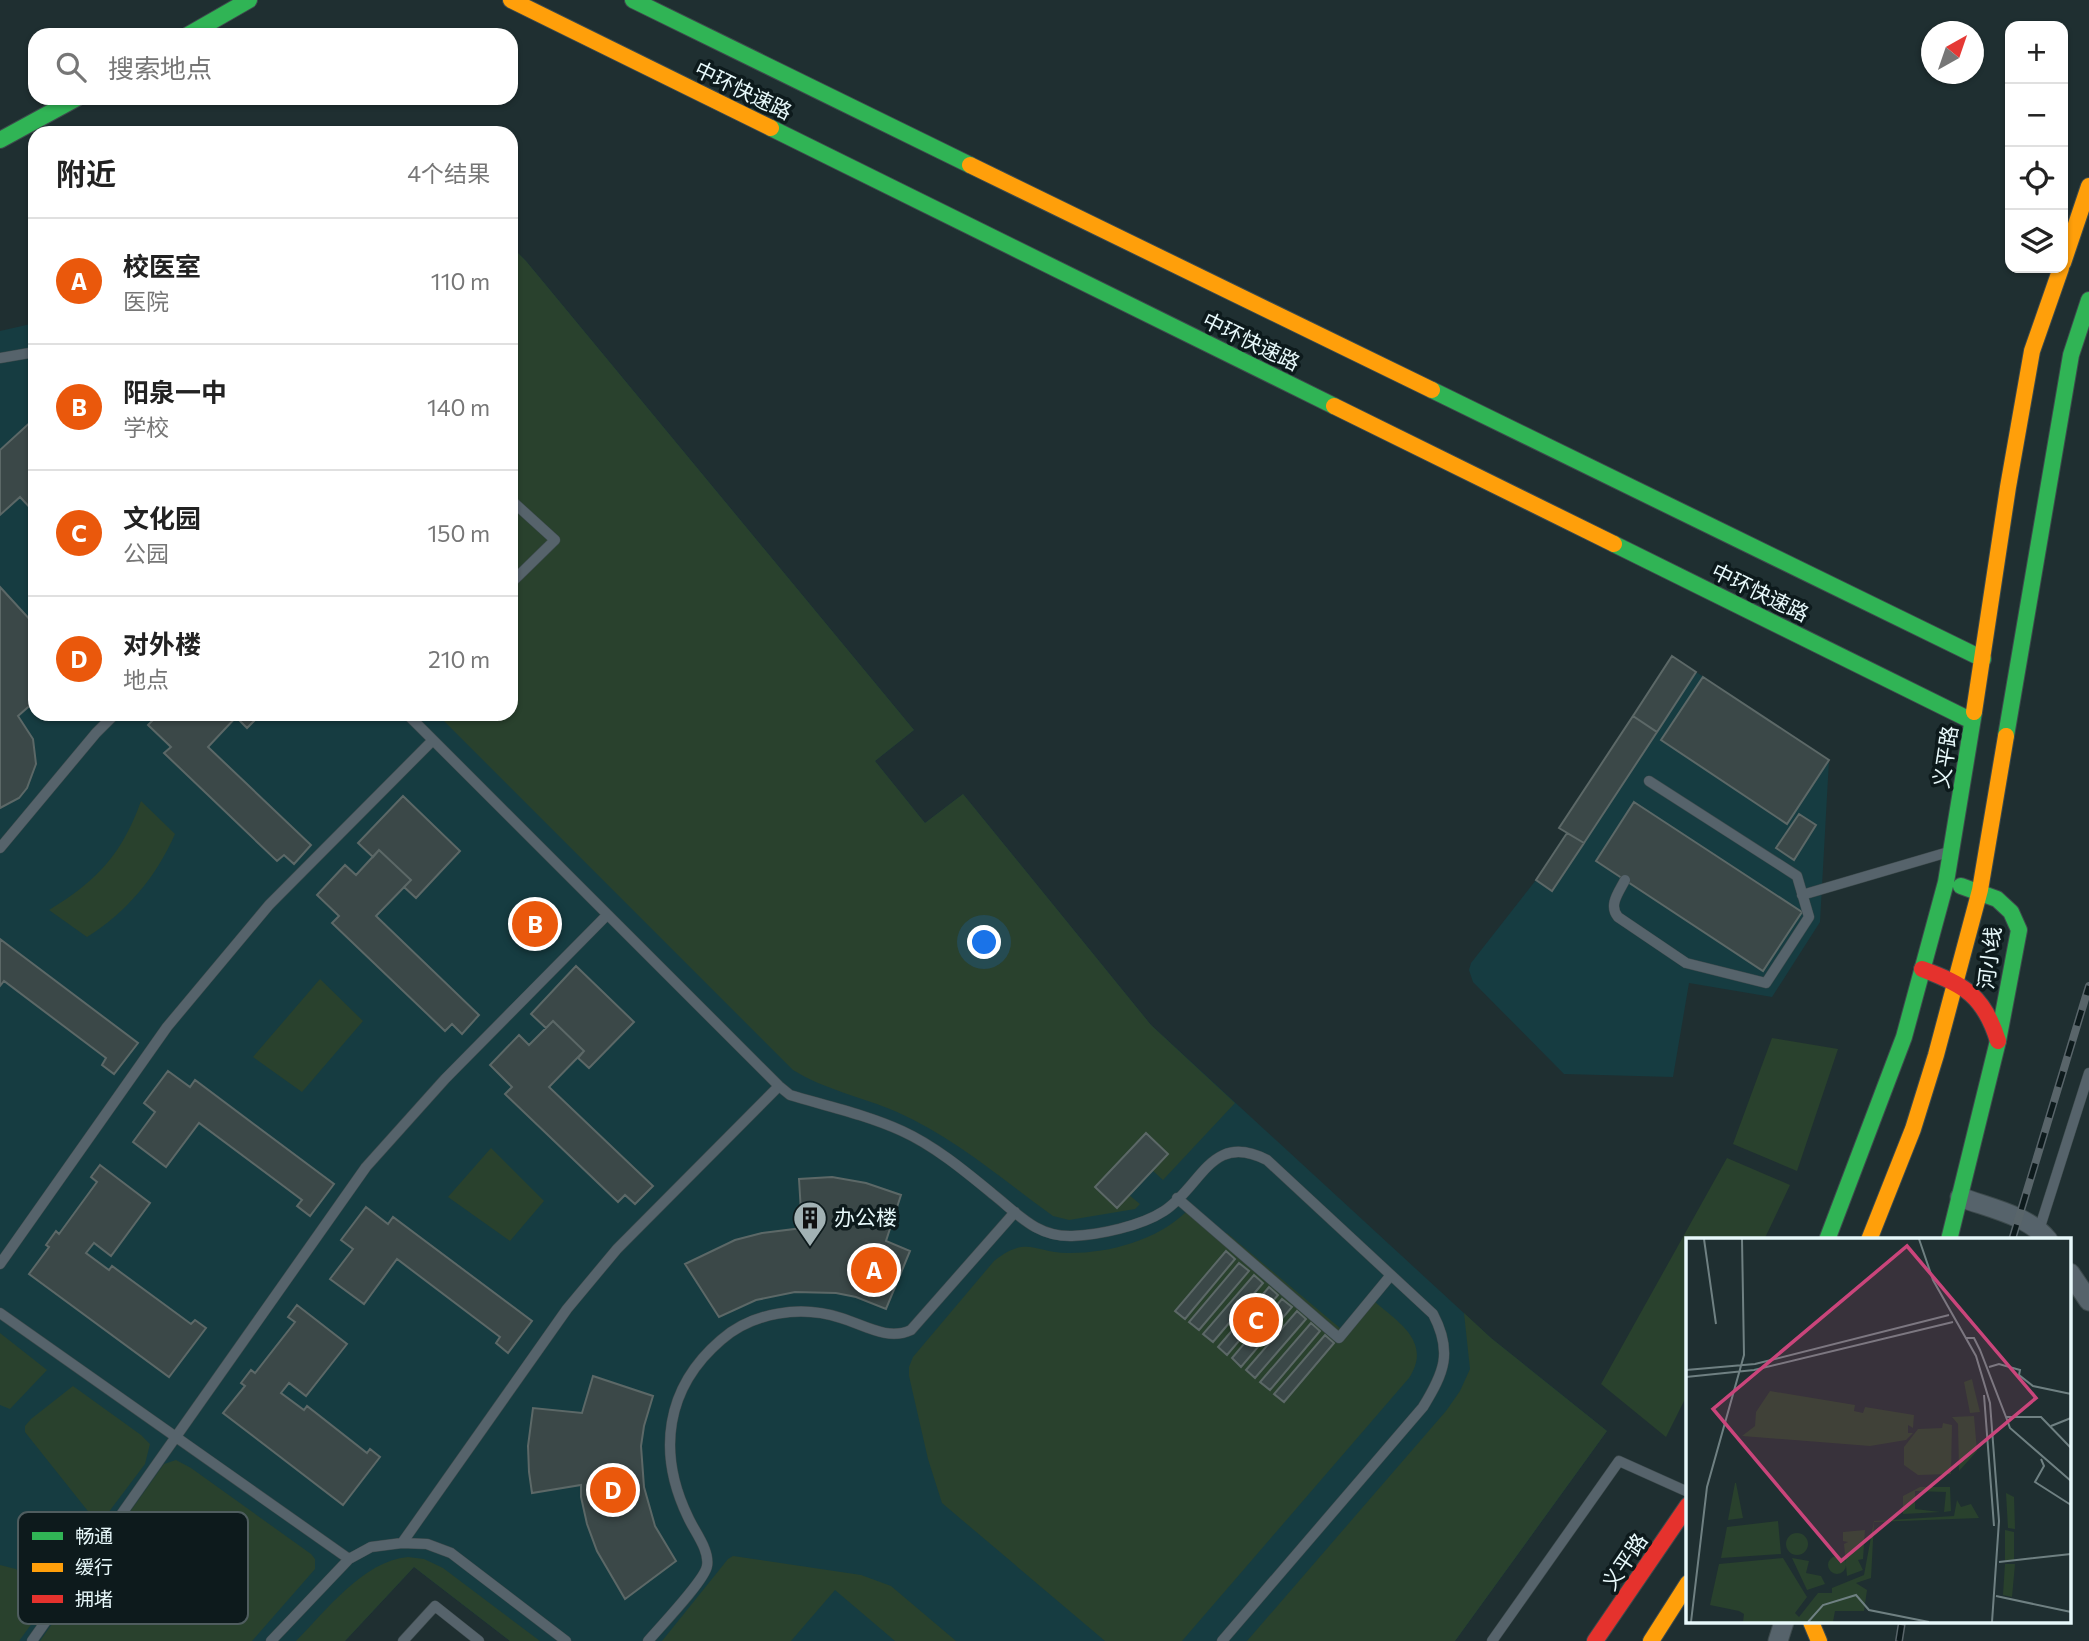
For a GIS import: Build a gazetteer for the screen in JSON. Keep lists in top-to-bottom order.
{
  "streets": {
    "main road": ["中环快速路", "义平路", "河小线"]
  },
  "crossings": [
    ["中环快速路", "义平路"],
    ["义平路", "河小线"]
  ],
  "places": {
    "building": ["办公楼"]
  },
  "legend": ["畅通", "缓行", "拥堵"],
  "north": "top right",
  "page": {
    "map_buttons": ["+", "−"],
    "search": "搜索地点",
    "heading": ["附近", "4个结果"],
    "list": [
      {
        "mark": "A",
        "name": "校医室",
        "note": "医院",
        "value": "110 m"
      },
      {
        "mark": "B",
        "name": "阳泉一中",
        "note": "学校",
        "value": "140 m"
      },
      {
        "mark": "C",
        "name": "文化园",
        "note": "公园",
        "value": "150 m"
      },
      {
        "mark": "D",
        "name": "对外楼",
        "note": "地点",
        "value": "210 m"
      }
    ],
    "pins": [
      "B",
      "A",
      "C",
      "D"
    ]
  }
}
